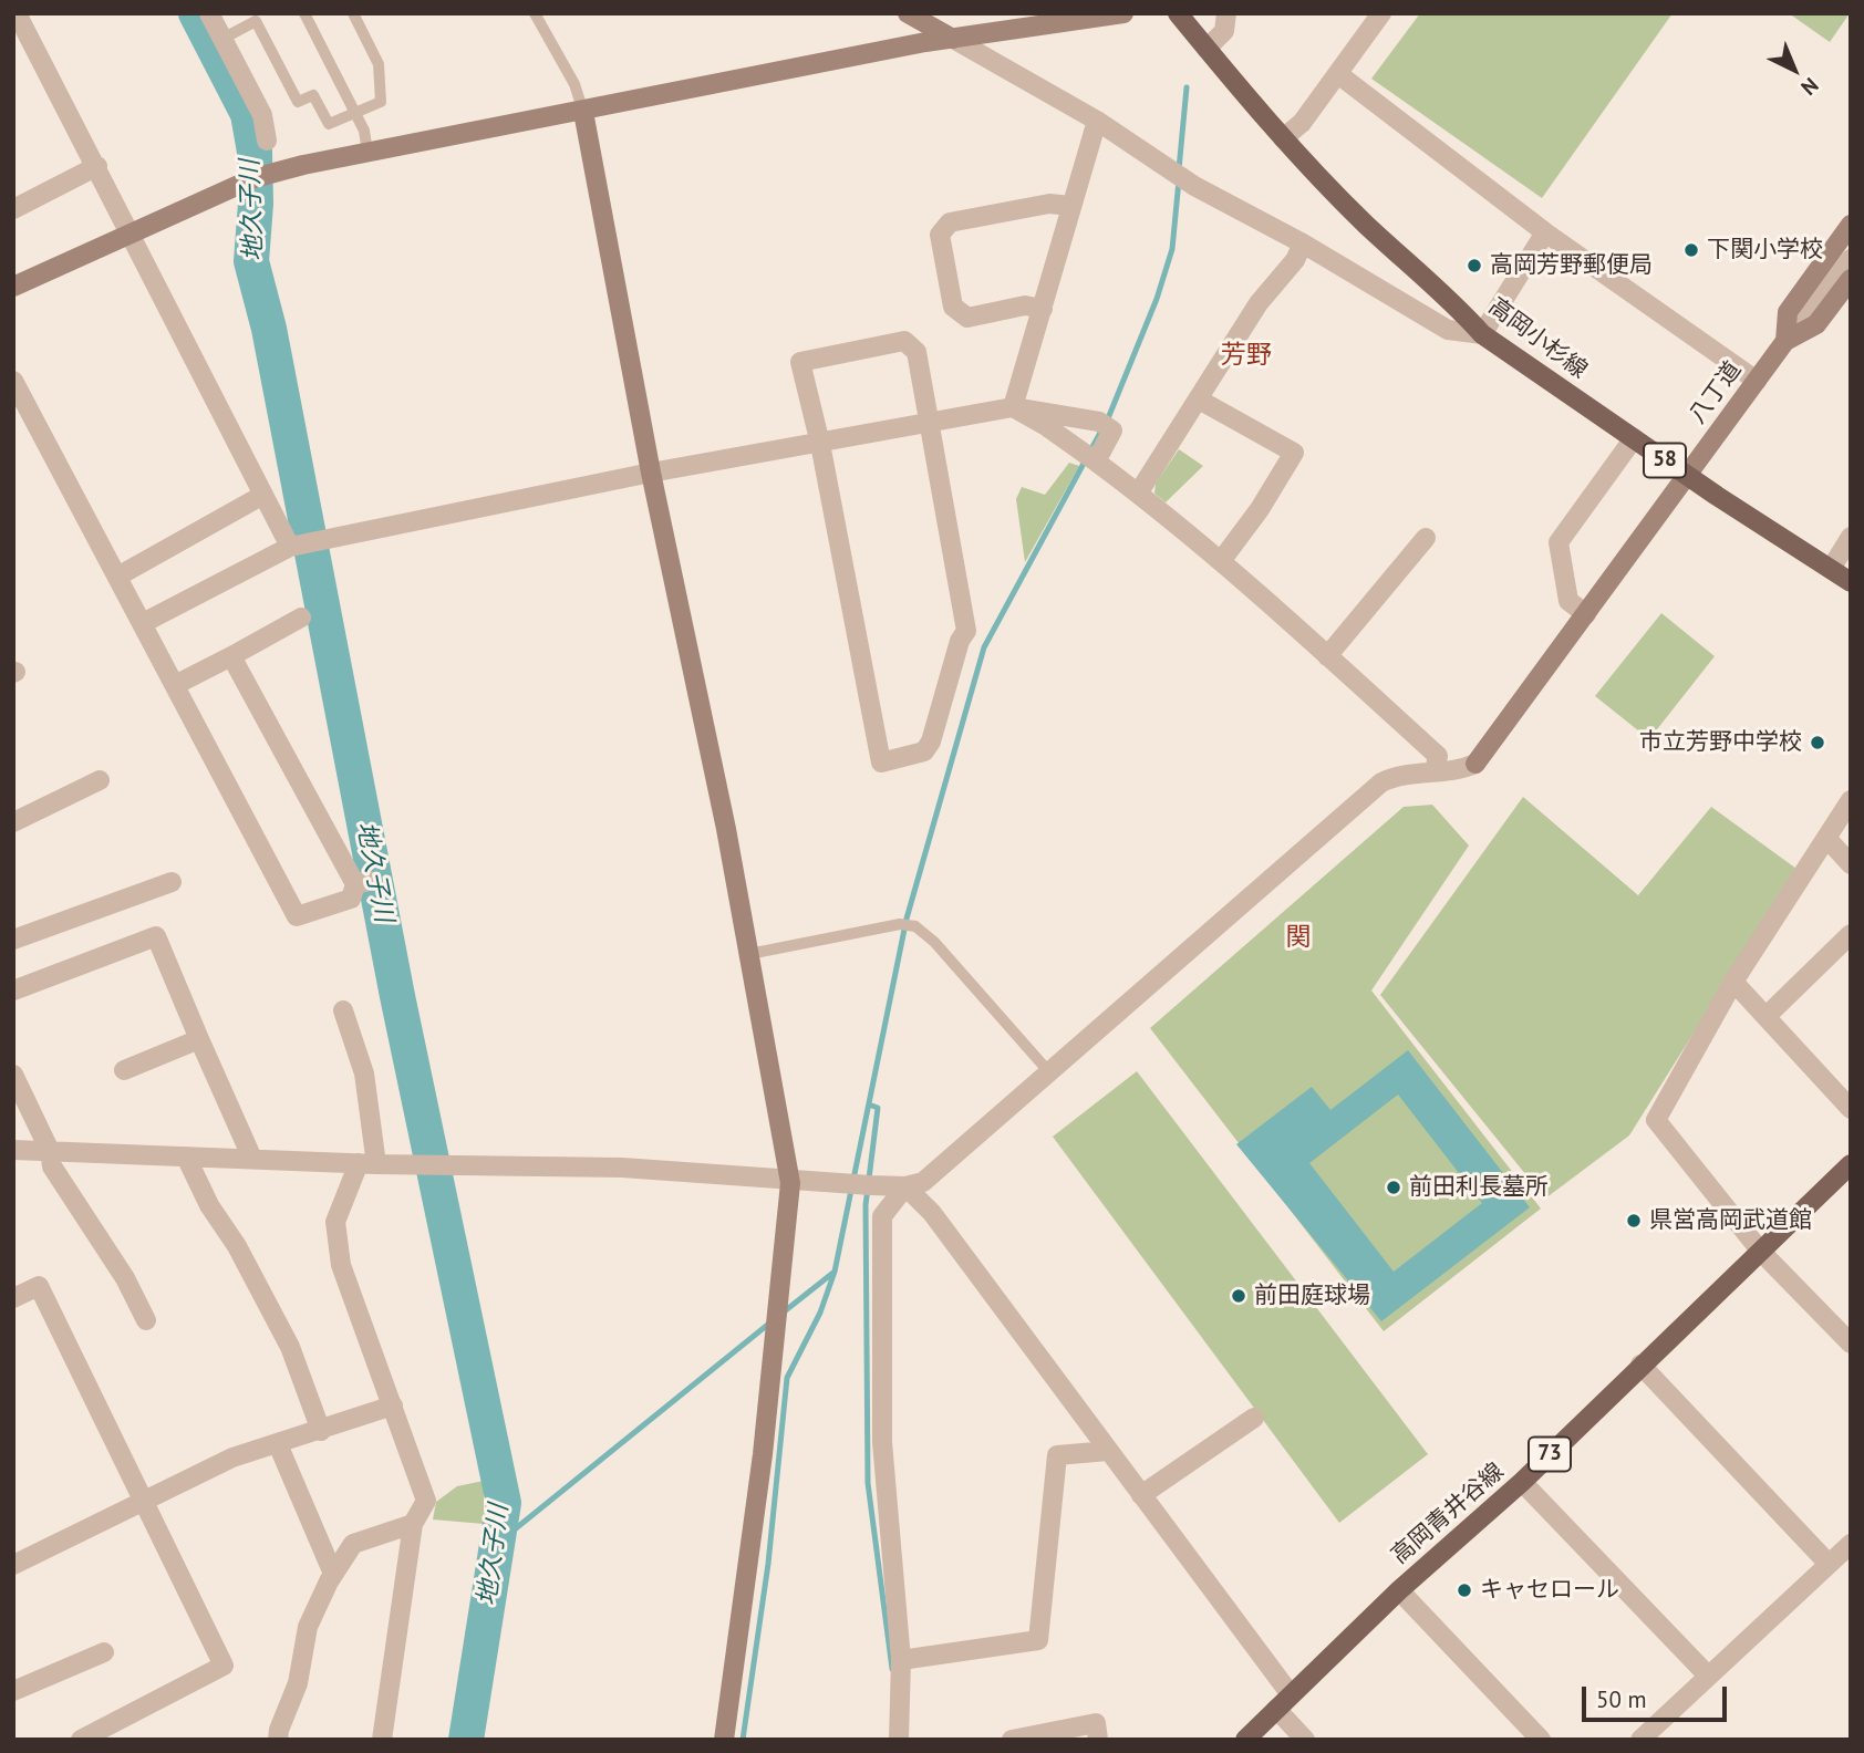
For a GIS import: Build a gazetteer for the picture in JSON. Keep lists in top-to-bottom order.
{
  "streets": {
    "main road": [
      "高岡小杉線",
      "58",
      "73",
      "高岡青井谷線"
    ],
    "street": ["八丁道"]
  },
  "crossings": [
    ["高岡小杉線", "八丁道"]
  ],
  "districts": ["芳野", "関"],
  "water": ["地久子川"],
  "places": [
    "下関小学校",
    "高岡芳野郵便局",
    "市立芳野中学校",
    "前田利長墓所",
    "県営高岡武道館",
    "前田庭球場",
    "キャセロール"
  ],
  "scale_bar": "50 m",
  "north": "bottom right"
}
